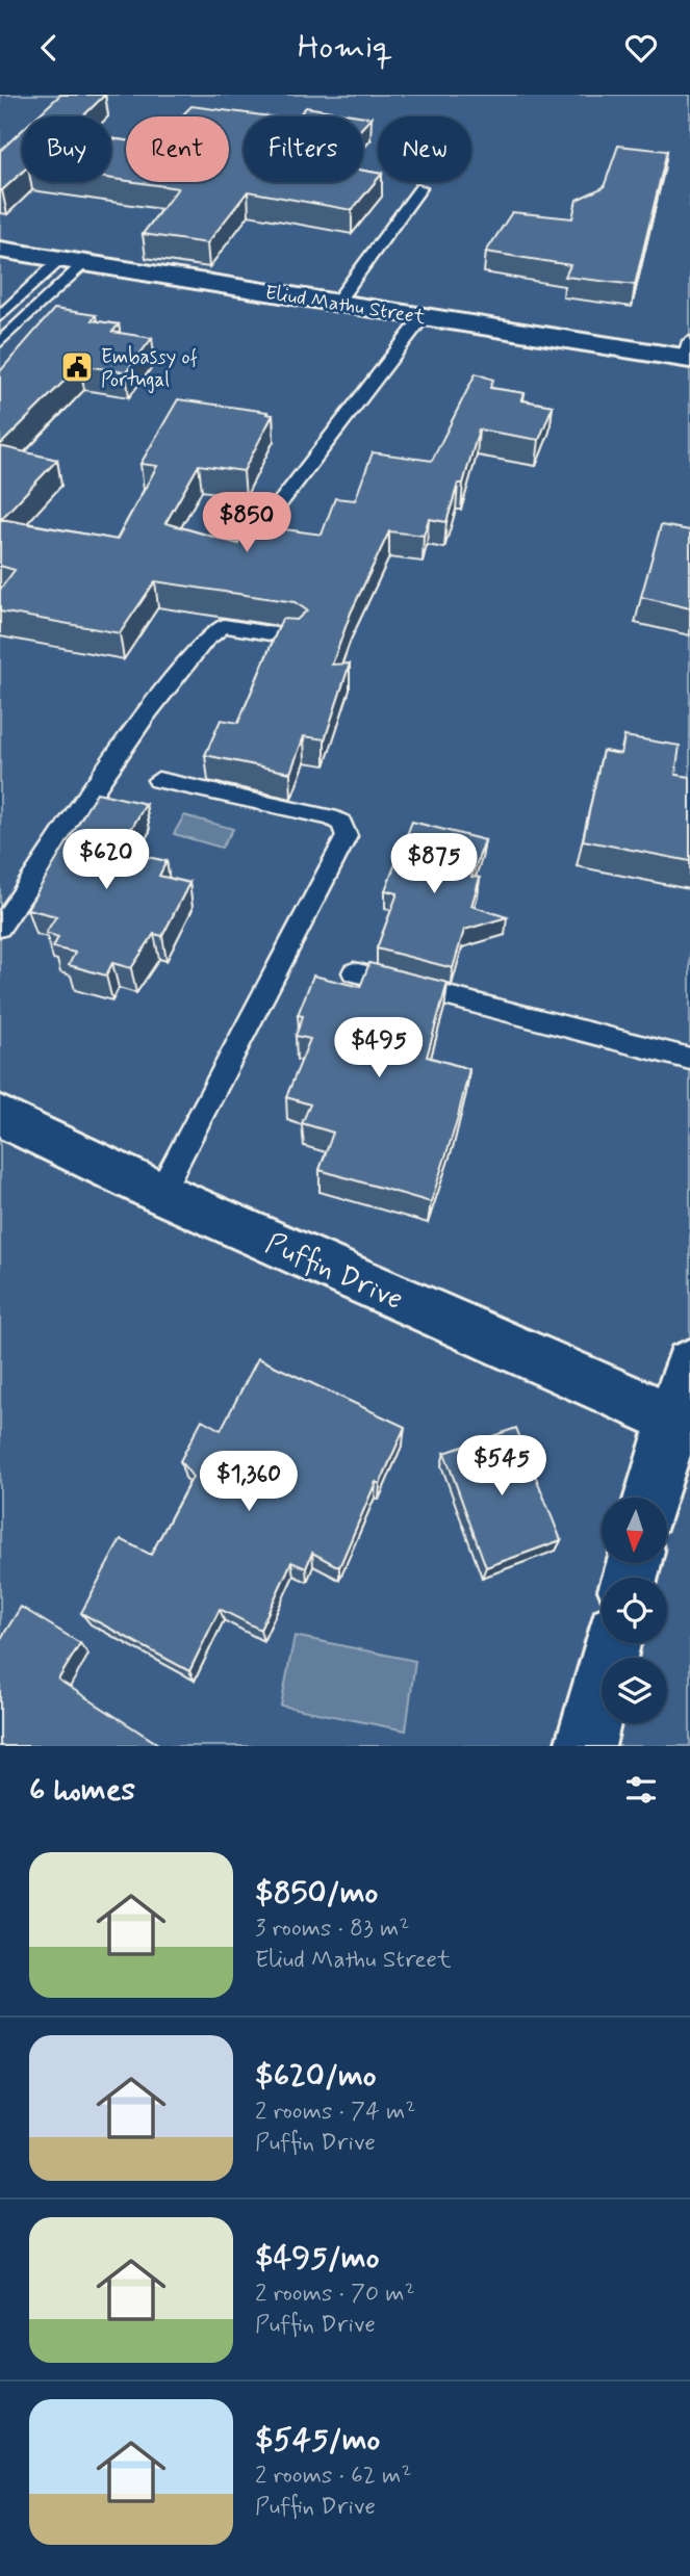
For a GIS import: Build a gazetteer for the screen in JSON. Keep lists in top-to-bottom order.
{
  "streets": {
    "street": ["Eliud Mathu Street", "Puffin Drive"]
  },
  "places": {
    "public building": ["Embassy of Portugal"]
  },
  "north": "bottom",
  "page": {
    "header": "Homiq",
    "chip": [
      "Buy",
      "Rent",
      "Filters",
      "New"
    ],
    "price": [
      "$850",
      "$620",
      "$875",
      "$495",
      "$545",
      "$1,360"
    ],
    "heading": "6 homes",
    "list": [
      {
        "name": "$850/mo",
        "note": "3 rooms · 83 m² · Eliud Mathu Street"
      },
      {
        "name": "$620/mo",
        "note": "2 rooms · 74 m² · Puffin Drive"
      },
      {
        "name": "$495/mo",
        "note": "2 rooms · 70 m² · Puffin Drive"
      },
      {
        "name": "$545/mo",
        "note": "2 rooms · 62 m² · Puffin Drive"
      }
    ]
  }
}
